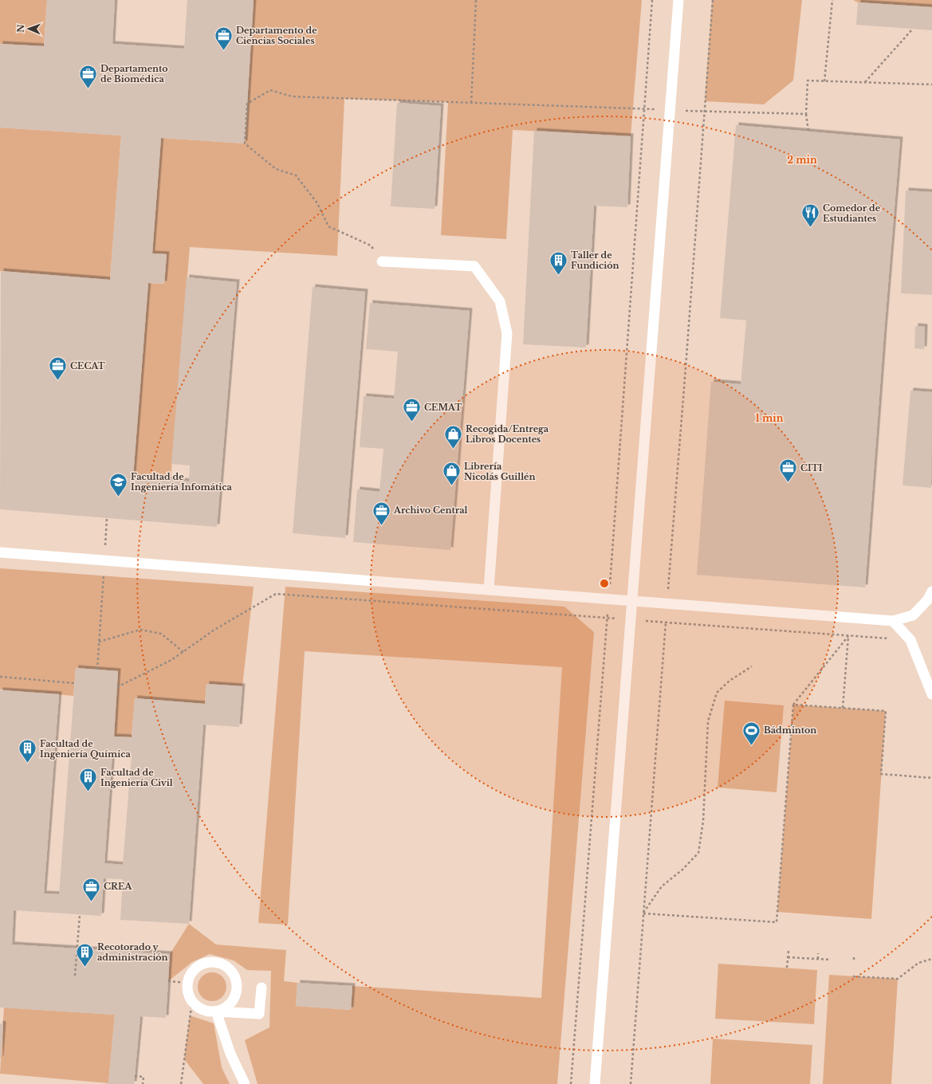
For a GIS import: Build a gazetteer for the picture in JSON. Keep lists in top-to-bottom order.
{
  "places": {
    "office": [
      "Departamento de Ciencias Sociales",
      "Departamento de Biomédica",
      "CECAT",
      "CEMAT",
      "CITI",
      "Archivo Central",
      "CREA"
    ],
    "restaurant": ["Comedor de Estudiantes"],
    "building": [
      "Taller de Fundición",
      "Facultad de Ingeniería Química",
      "Facultad de Ingeniería Civil",
      "Recotorado y administración"
    ],
    "shop": ["Recogida/Entrega Libros Docentes", "Librería Nicolás Guillén"],
    "school or university": ["Facultad de Ingeniería Infomática"],
    "sports": ["Bádminton"]
  },
  "north": "left",
  "rings": ["2 min", "1 min"]
}
